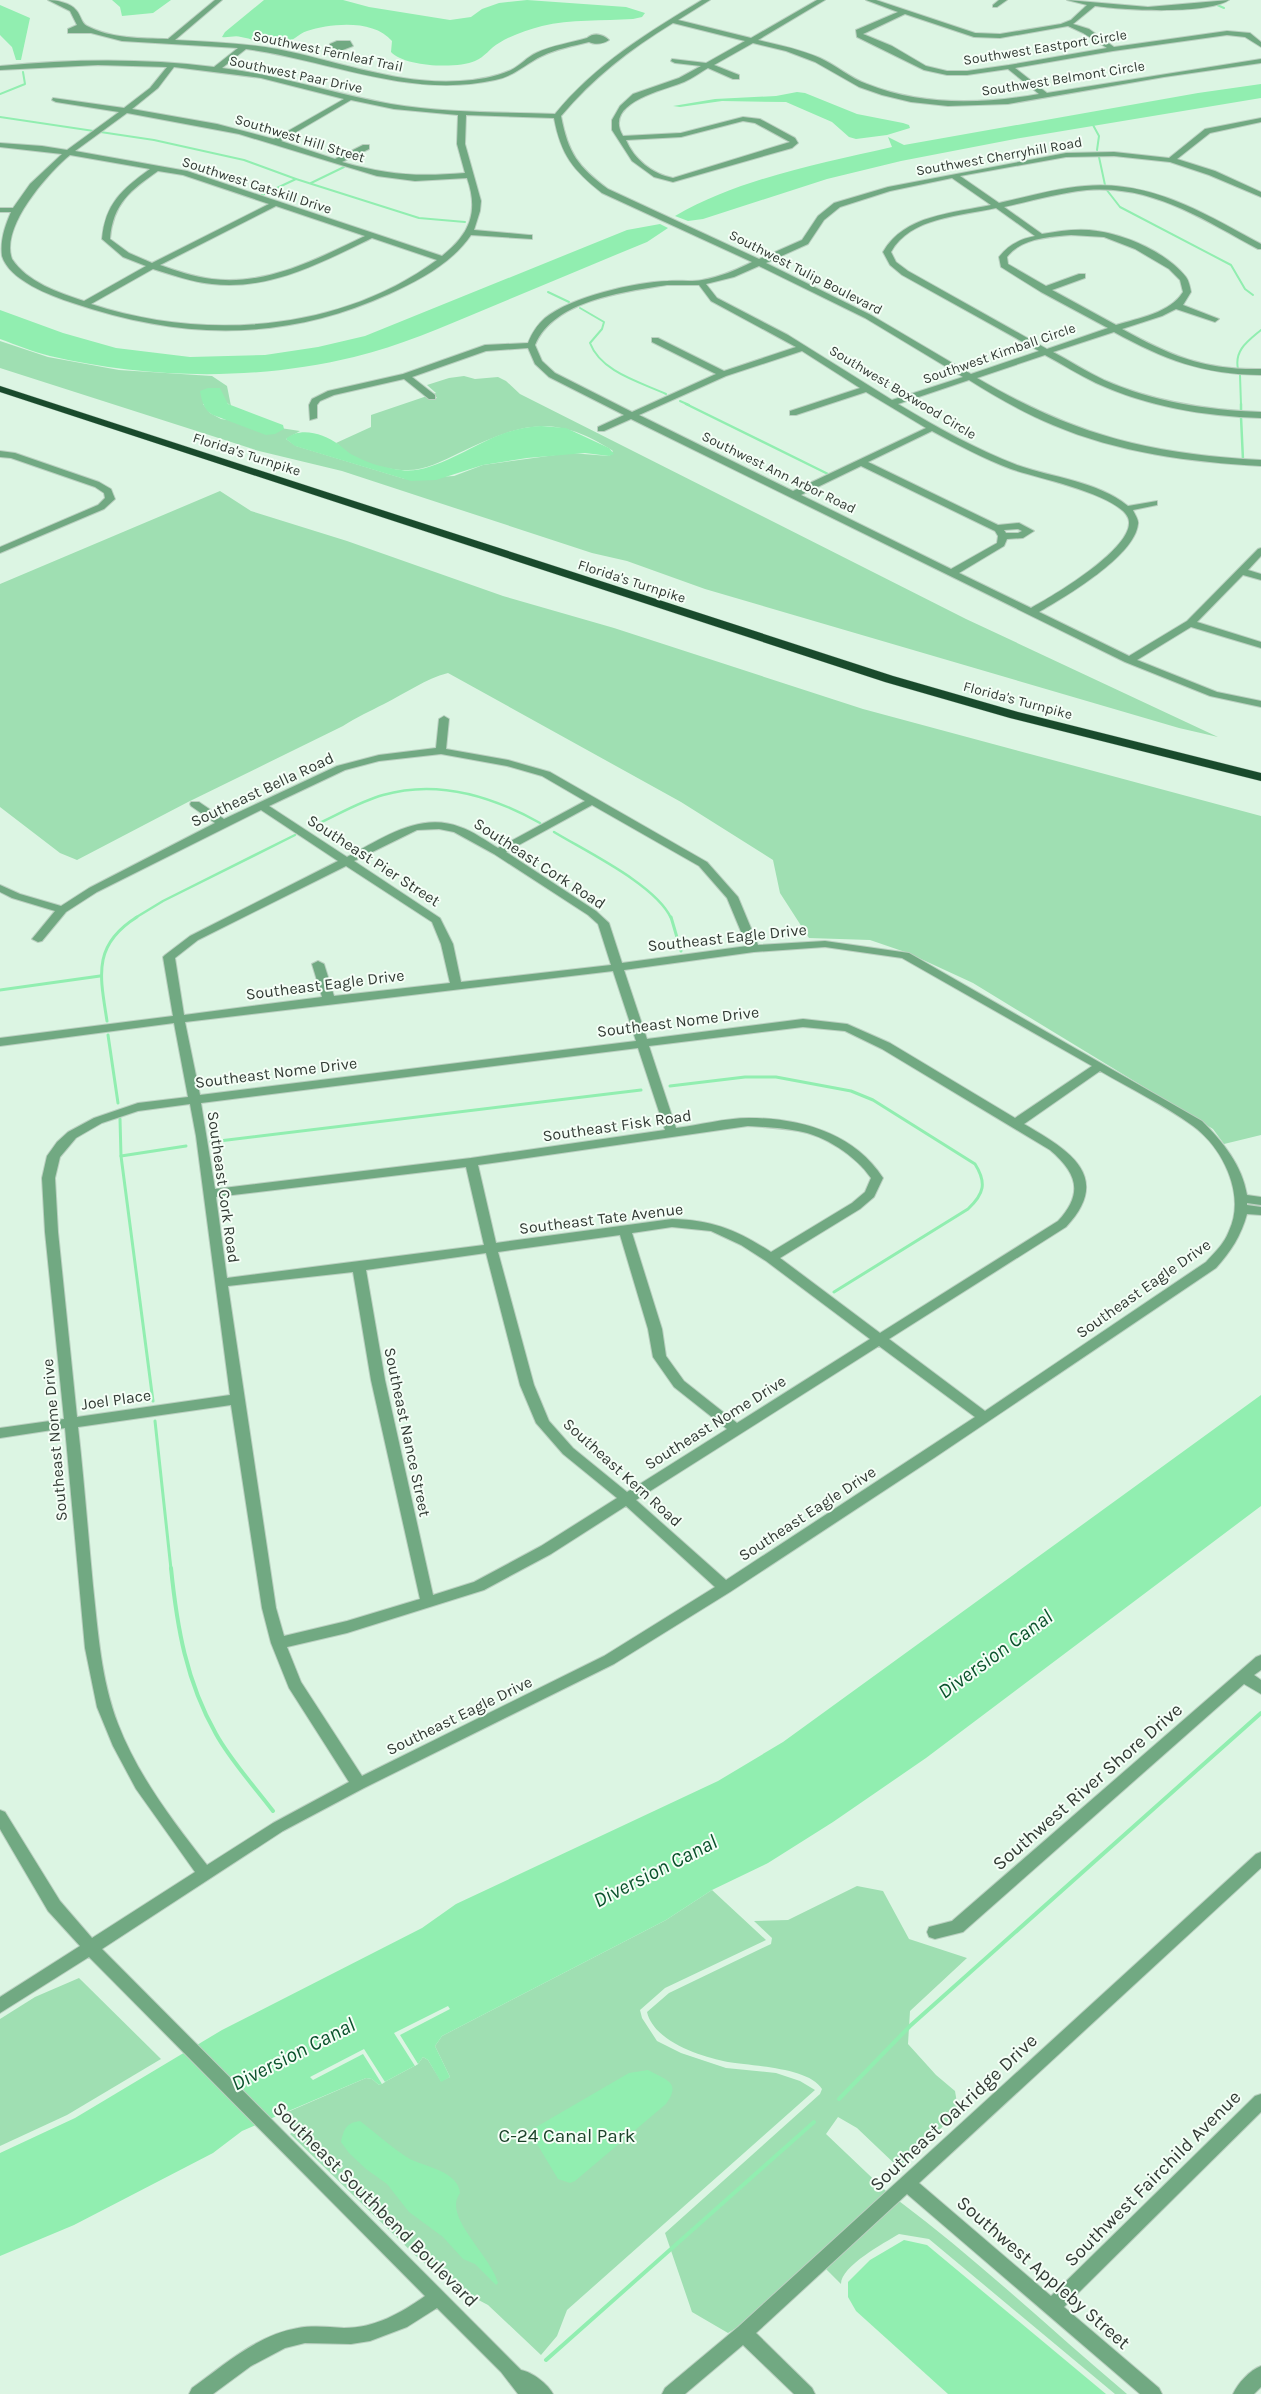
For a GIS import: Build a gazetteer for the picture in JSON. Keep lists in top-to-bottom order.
{
  "streets": {
    "highway": ["Florida's Turnpike"],
    "street": [
      "Southwest Eastport Circle",
      "Southwest Fernleaf Trail",
      "Southwest Paar Drive",
      "Southwest Belmont Circle",
      "Southwest Hill Street",
      "Southwest Cherryhill Road",
      "Southwest Catskill Drive",
      "Southwest Tulip Boulevard",
      "Southwest Kimball Circle",
      "Southwest Boxwood Circle",
      "Southwest Ann Arbor Road",
      "Southeast Bella Road",
      "Southeast Pier Street",
      "Southeast Cork Road",
      "Southeast Eagle Drive",
      "Southeast Nome Drive",
      "Southeast Fisk Road",
      "Southeast Tate Avenue",
      "Joel Place",
      "Southeast Nance Street",
      "Southeast Kern Road",
      "Southwest River Shore Drive",
      "Southeast Oakridge Drive",
      "Southwest Fairchild Avenue",
      "Southeast Southbend Boulevard",
      "Southwest Appleby Street"
    ]
  },
  "crossings": [
    ["Southwest Paar Drive", "Southwest Tulip Boulevard"],
    ["Southwest Cherryhill Road", "Southwest Tulip Boulevard"],
    ["Southwest Tulip Boulevard", "Southwest Kimball Circle"],
    ["Southwest Kimball Circle", "Southwest Boxwood Circle"],
    ["Southeast Bella Road", "Southeast Pier Street"],
    ["Southeast Bella Road", "Southeast Eagle Drive"],
    ["Southeast Pier Street", "Southeast Cork Road"],
    ["Southeast Pier Street", "Southeast Eagle Drive"],
    ["Southeast Cork Road", "Southeast Eagle Drive"],
    ["Southeast Cork Road", "Southeast Nome Drive"],
    ["Southeast Cork Road", "Southeast Fisk Road"],
    ["Southeast Cork Road", "Southeast Tate Avenue"],
    ["Southeast Cork Road", "Joel Place"],
    ["Southeast Eagle Drive", "Southeast Nome Drive"],
    ["Southeast Eagle Drive", "Southeast Tate Avenue"],
    ["Southeast Eagle Drive", "Southeast Kern Road"],
    ["Southeast Eagle Drive", "Southeast Southbend Boulevard"],
    ["Southeast Nome Drive", "Southeast Tate Avenue"],
    ["Southeast Nome Drive", "Joel Place"],
    ["Southeast Nome Drive", "Southeast Nance Street"],
    ["Southeast Nome Drive", "Southeast Kern Road"],
    ["Southeast Fisk Road", "Southeast Tate Avenue"],
    ["Southeast Fisk Road", "Southeast Kern Road"],
    ["Southeast Tate Avenue", "Southeast Nance Street"],
    ["Southeast Tate Avenue", "Southeast Kern Road"],
    ["Southeast Oakridge Drive", "Southwest Appleby Street"],
    ["Southwest Fairchild Avenue", "Southwest Appleby Street"]
  ],
  "water": ["Diversion Canal"],
  "parks": ["C-24 Canal Park"]
}
